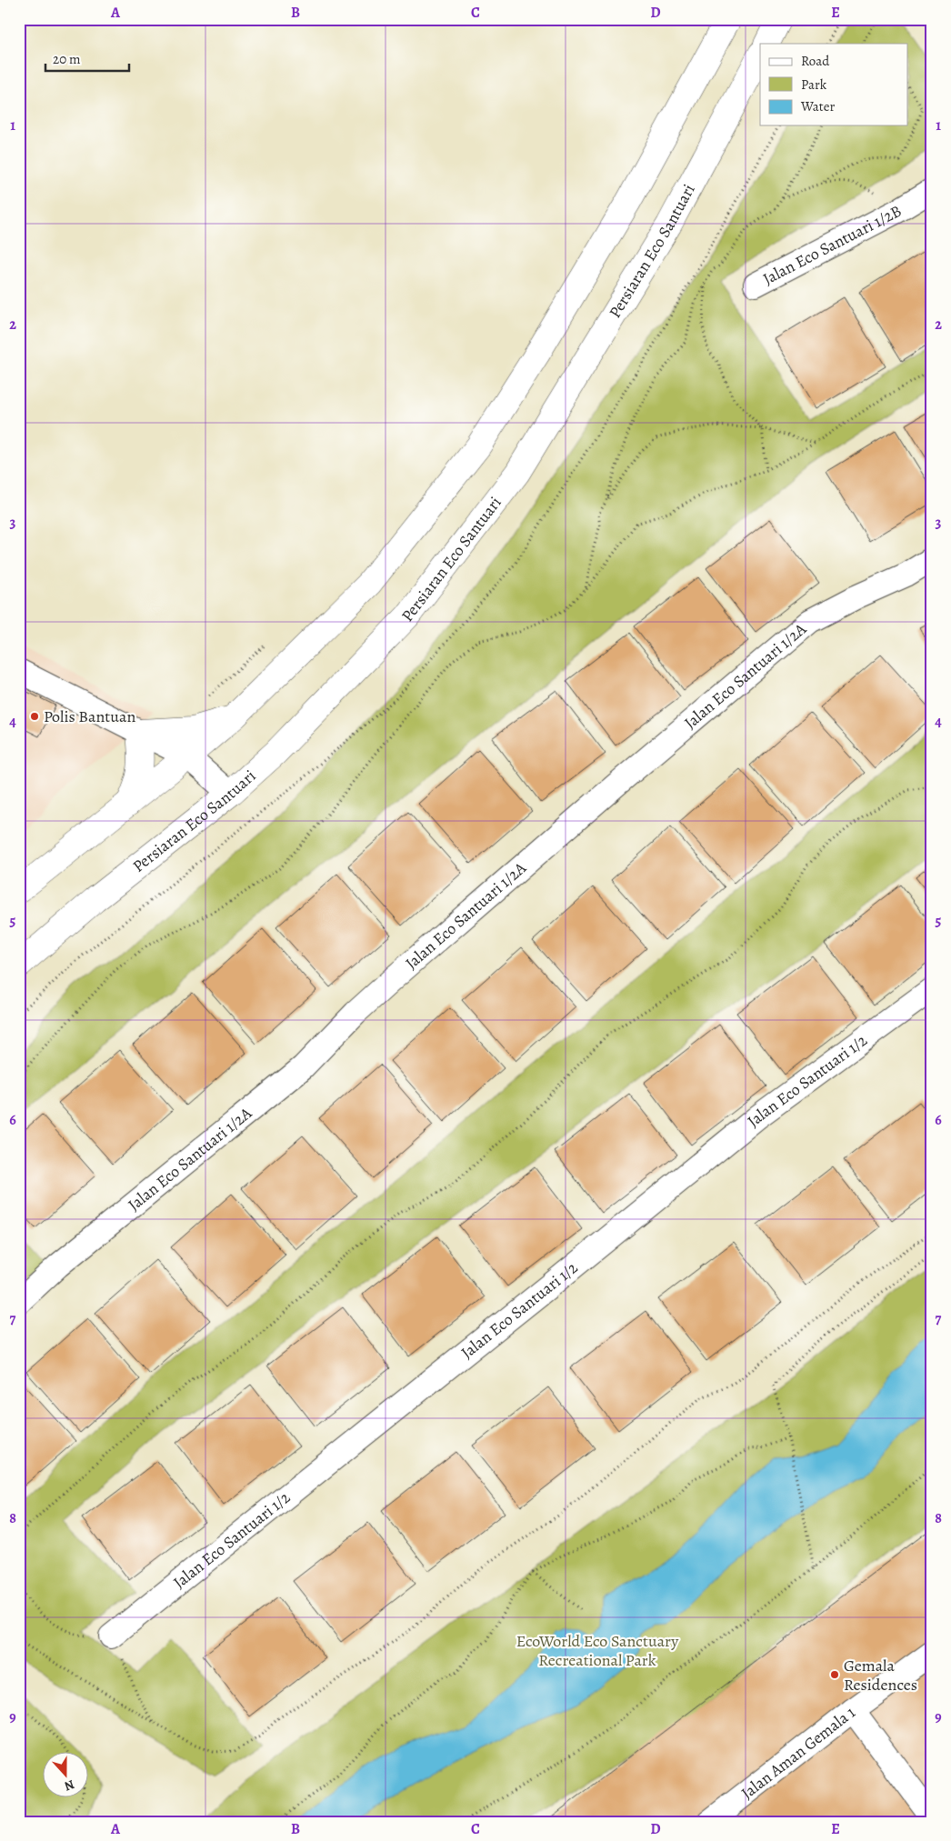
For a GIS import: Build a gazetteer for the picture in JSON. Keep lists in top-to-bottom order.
{
  "streets": {
    "street": [
      "Jalan Eco Santuari 1/2B",
      "Persiaran Eco Santuari",
      "Jalan Eco Santuari 1/2A",
      "Jalan Eco Santuari 1/2",
      "Jalan Aman Gemala 1"
    ]
  },
  "parks": ["EcoWorld Eco Sanctuary Recreational Park"],
  "places": ["Polis Bantuan", "Gemala Residences"],
  "legend": ["Road", "Park", "Water"],
  "scale_bar": "20 m",
  "north": "bottom",
  "grid": {
    "columns": [
      "A",
      "B",
      "C",
      "D",
      "E"
    ],
    "rows": [
      "1",
      "2",
      "3",
      "4",
      "5",
      "6",
      "7",
      "8",
      "9"
    ]
  }
}
